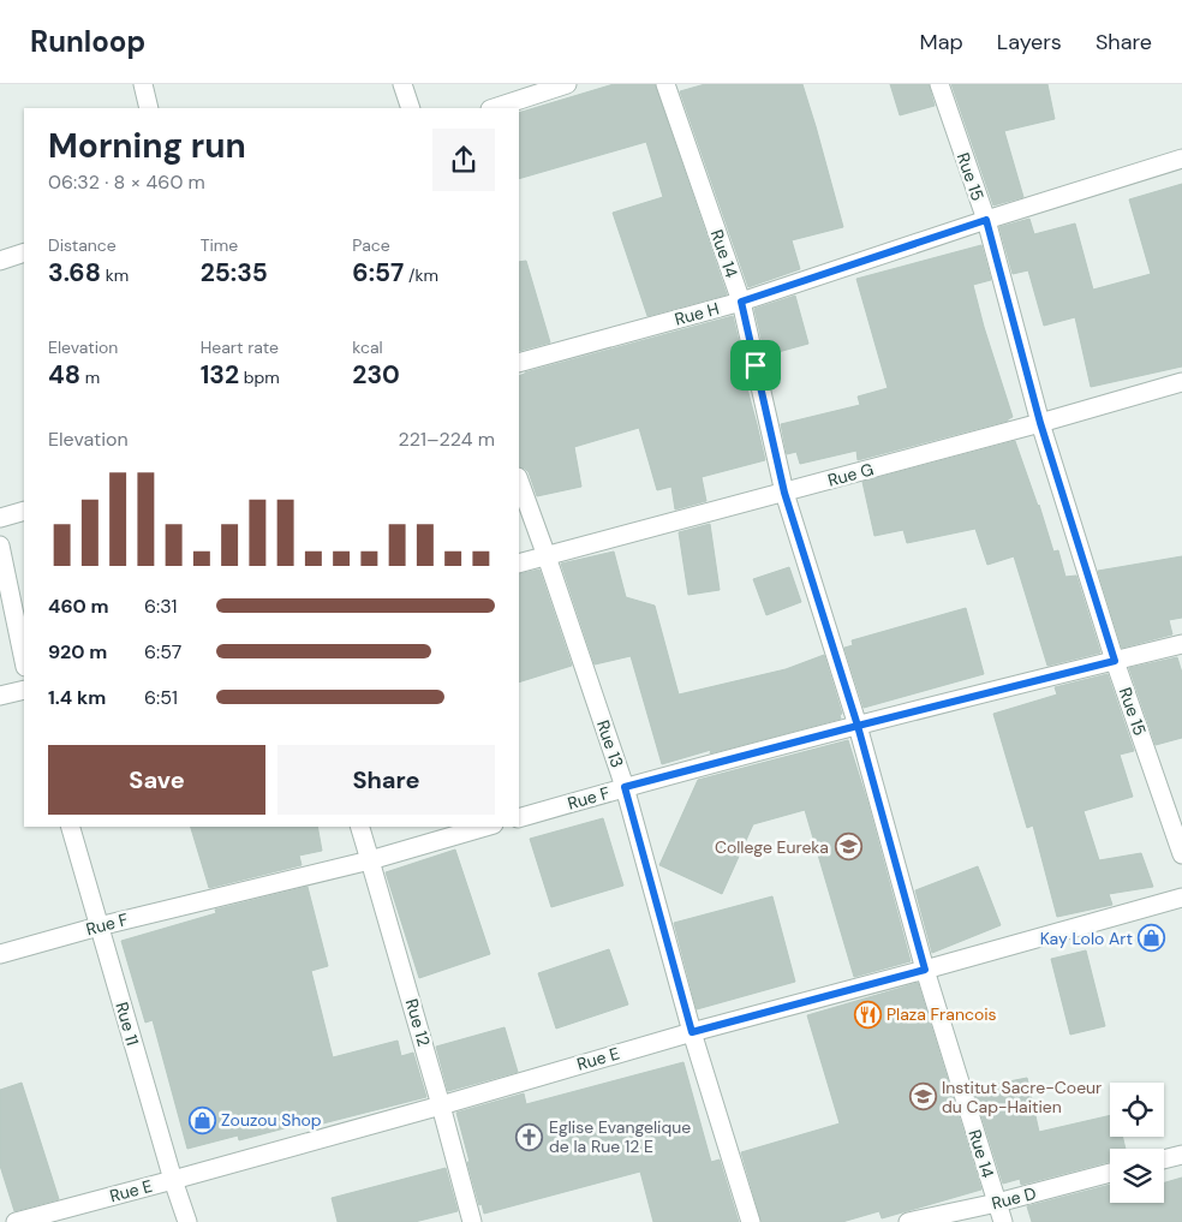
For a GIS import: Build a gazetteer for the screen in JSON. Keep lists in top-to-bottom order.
{
  "streets": {
    "street": [
      "Rue 15",
      "Rue 14",
      "Rue H",
      "Rue G",
      "Rue 13",
      "Rue F",
      "Rue 12",
      "Rue 11",
      "Rue E",
      "Rue D"
    ]
  },
  "crossings": [
    ["Rue 15", "Rue H"],
    ["Rue 15", "Rue G"],
    ["Rue 15", "Rue F"],
    ["Rue 14", "Rue H"],
    ["Rue 14", "Rue G"],
    ["Rue 14", "Rue F"],
    ["Rue 14", "Rue E"],
    ["Rue 14", "Rue D"],
    ["Rue G", "Rue 13"],
    ["Rue 13", "Rue F"],
    ["Rue 13", "Rue E"],
    ["Rue F", "Rue 12"],
    ["Rue F", "Rue 11"],
    ["Rue 12", "Rue E"],
    ["Rue 11", "Rue E"]
  ],
  "places": {
    "school or university": ["College Eureka", "Institut Sacre-Coeur du Cap-Haitien"],
    "shop": ["Kay Lolo Art", "Zouzou Shop"],
    "restaurant": ["Plaza Francois"],
    "church": ["Eglise Evangelique de la Rue 12 E"]
  },
  "page": {
    "header": "Runloop",
    "nav": ["Map", "Layers", "Share"],
    "heading": ["Morning run", "06:32 · 8 × 460 m"],
    "stats": [
      ["Distance", "3.68 km"],
      ["Time", "25:35"],
      ["Pace", "6:57 /km"],
      ["Elevation", "48 m"],
      ["Heart rate", "132 bpm"],
      ["kcal", "230"]
    ],
    "chart": ["Elevation", "221–224 m"],
    "list": [
      {
        "name": "460 m",
        "note": "6:31"
      },
      {
        "name": "920 m",
        "note": "6:57"
      },
      {
        "name": "1.4 km",
        "note": "6:51"
      }
    ],
    "buttons": ["Save", "Share"]
  }
}
